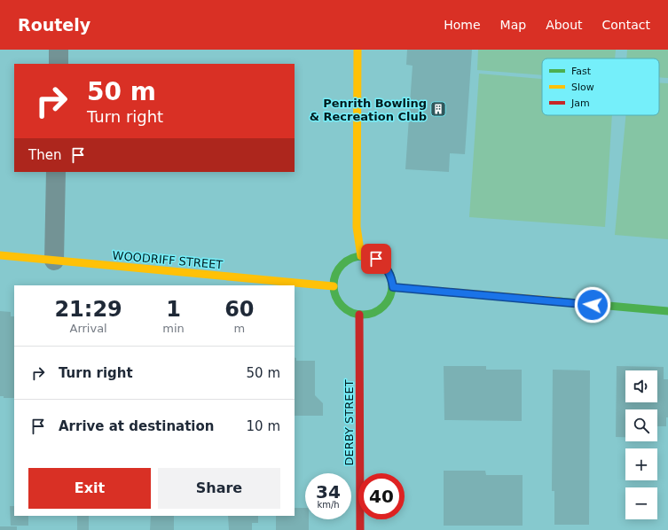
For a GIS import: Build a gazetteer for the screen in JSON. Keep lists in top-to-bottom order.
{
  "streets": {
    "street": ["WOODRIFF STREET", "DERBY STREET"]
  },
  "crossings": [
    ["WOODRIFF STREET", "DERBY STREET"]
  ],
  "places": {
    "building": ["Penrith Bowling & Recreation Club"]
  },
  "legend": ["Fast", "Slow", "Jam"],
  "page": {
    "header": "Routely",
    "nav": [
      "Home",
      "Map",
      "About",
      "Contact"
    ],
    "turn": ["50 m", "Turn right"],
    "then": "Then",
    "eta": [
      "21:29",
      "Arrival",
      "1",
      "min",
      "60",
      "m"
    ],
    "list": [
      {
        "name": "Turn right",
        "value": "50 m"
      },
      {
        "name": "Arrive at destination",
        "value": "10 m"
      }
    ],
    "map_buttons": ["+", "−"],
    "buttons": ["Exit", "Share"],
    "speed": "34 km/h",
    "limit": "40"
  }
}
